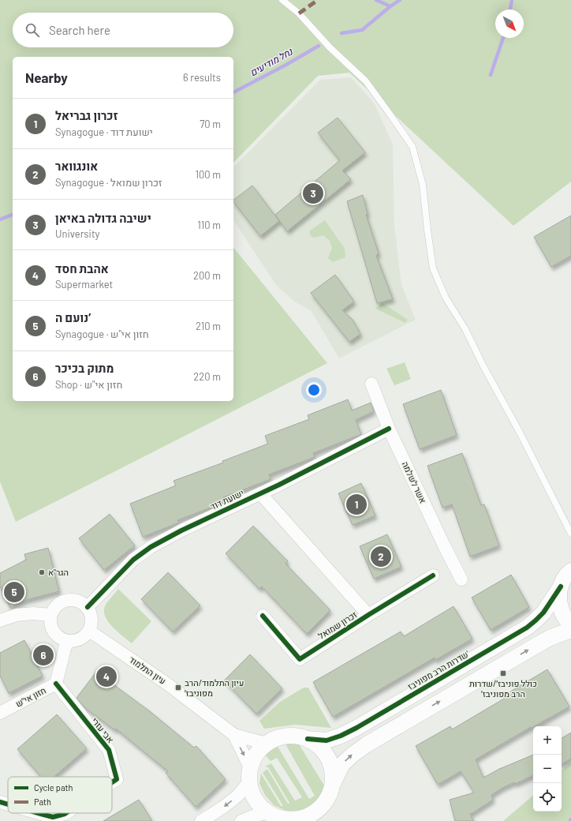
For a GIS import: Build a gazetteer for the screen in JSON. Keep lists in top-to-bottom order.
{
  "streets": {
    "street": [
      "אשר לשלמה",
      "ישועת דוד",
      "זכרון שמואל",
      "עיון התלמוד",
      "שדרות הרב מפוניבז'",
      "חזון אי\"ש",
      "אבי עזרי"
    ]
  },
  "crossings": [
    ["אשר לשלמה", "ישועת דוד"],
    ["ישועת דוד", "זכרון שמואל"],
    ["ישועת דוד", "עיון התלמוד"],
    ["ישועת דוד", "חזון אי\"ש"],
    ["עיון התלמוד", "שדרות הרב מפוניבז'"],
    ["עיון התלמוד", "חזון אי\"ש"],
    ["חזון אי\"ש", "אבי עזרי"]
  ],
  "water": ["נחל מודיעים"],
  "places": {
    "other": ["הגר\"א"],
    "transit": ["כולל פוניבז׳/שדרות הרב מפוניבז׳", "עיון התלמוד/הרב מפוניבז׳"]
  },
  "legend": ["Cycle path", "Path"],
  "north": "bottom right",
  "page": {
    "search": "Search here",
    "heading": ["Nearby", "6 results"],
    "list": [
      {
        "mark": "1",
        "name": "זכרון גבריאל",
        "note": "Synagogue · ישועת דוד",
        "value": "70 m"
      },
      {
        "mark": "2",
        "name": "אונגוואר",
        "note": "Synagogue · זכרון שמואל",
        "value": "100 m"
      },
      {
        "mark": "3",
        "name": "ישיבה גדולה באיאן",
        "note": "University",
        "value": "110 m"
      },
      {
        "mark": "4",
        "name": "אהבת חסד",
        "note": "Supermarket",
        "value": "200 m"
      },
      {
        "mark": "5",
        "name": "נועם ה’",
        "note": "Synagogue · חזון אי\"ש",
        "value": "210 m"
      },
      {
        "mark": "6",
        "name": "מתוק בכיכר",
        "note": "Shop · חזון אי\"ש",
        "value": "220 m"
      }
    ],
    "pins": [
      "3",
      "1",
      "2",
      "5",
      "6",
      "4"
    ],
    "map_buttons": ["+", "−"]
  }
}
